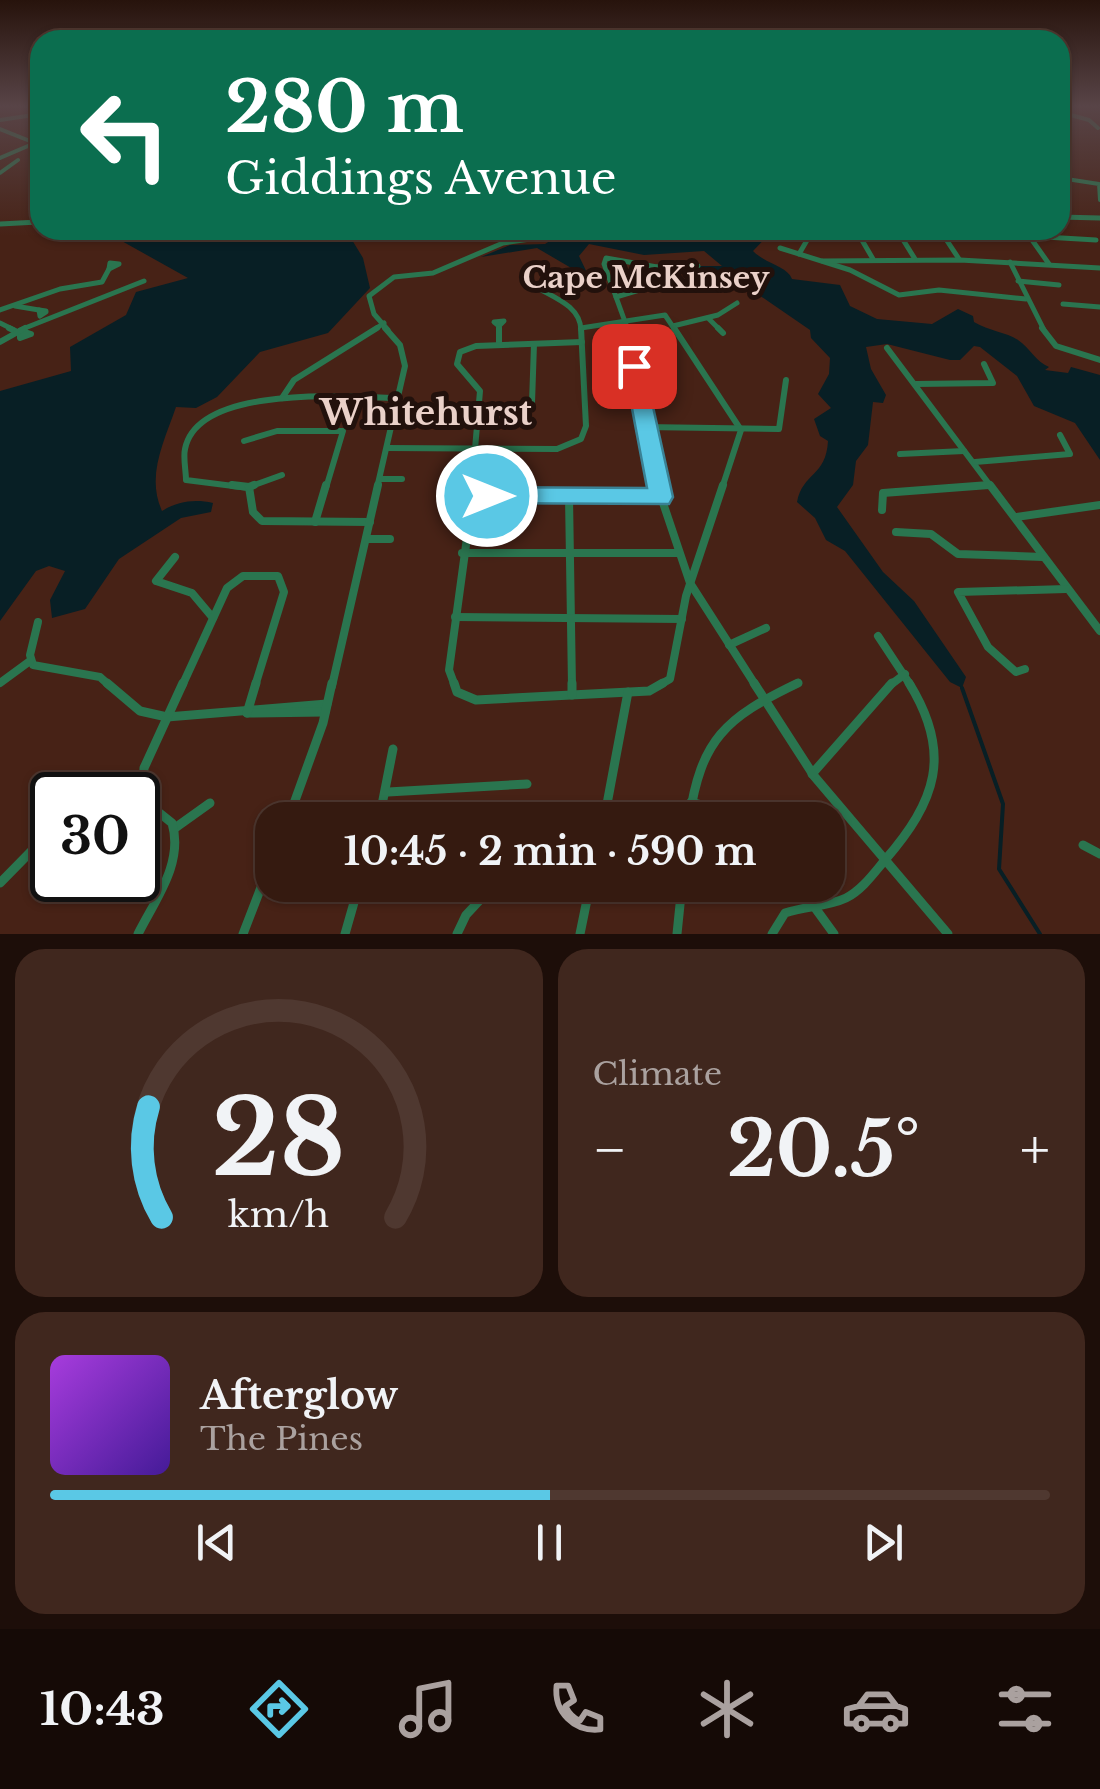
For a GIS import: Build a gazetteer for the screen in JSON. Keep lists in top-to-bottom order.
{
  "districts": ["Cape McKinsey", "Whitehurst"],
  "page": {
    "turn": ["280 m", "Giddings Avenue"],
    "limit": "30",
    "trip": "10:45 · 2 min · 590 m",
    "tile": "Climate",
    "heat": ["−", "20.5°", "+"],
    "song": ["Afterglow", "The Pines"],
    "tabs": "10:43",
    "gauge": ["28", "km/h"]
  }
}
